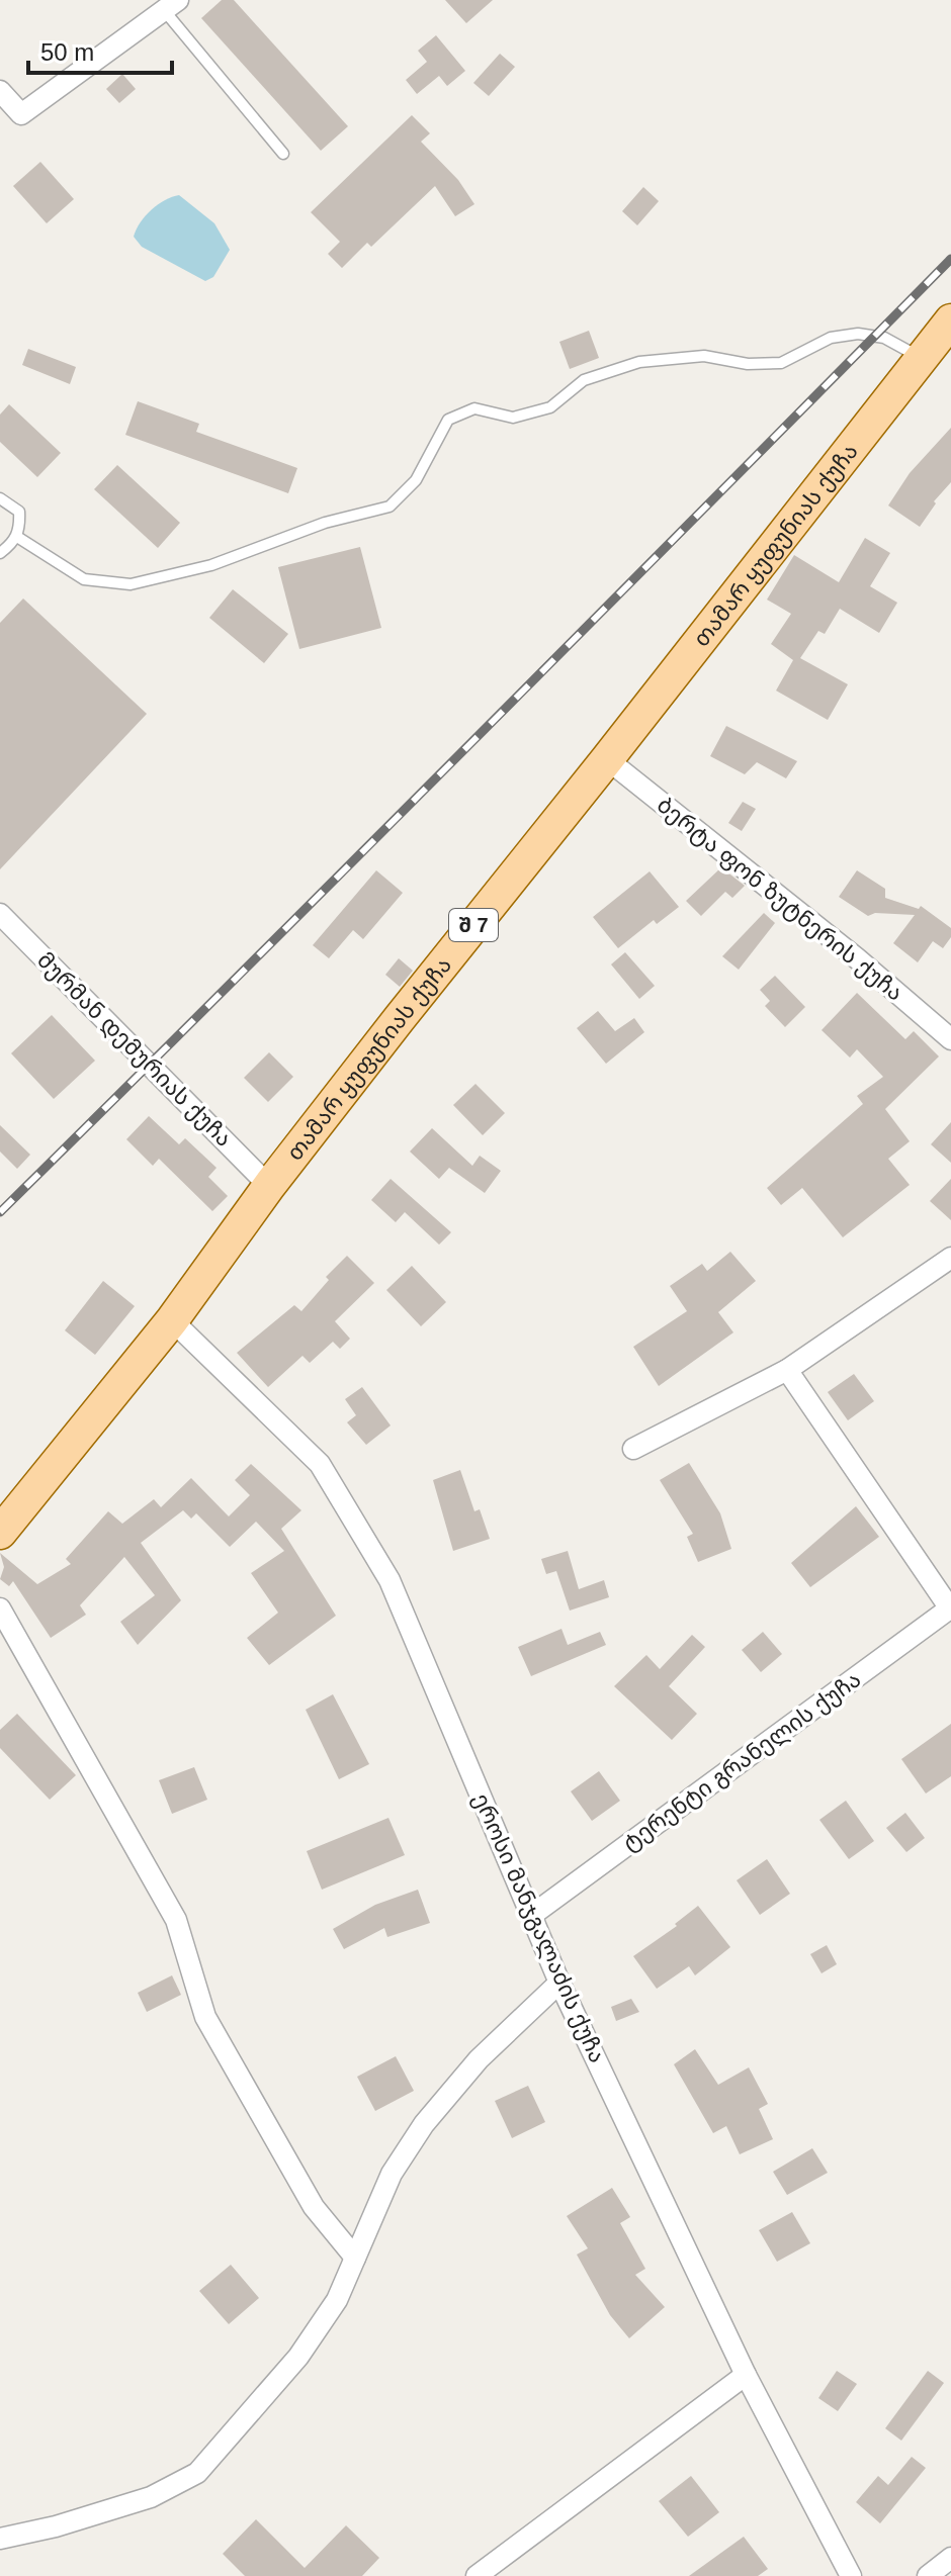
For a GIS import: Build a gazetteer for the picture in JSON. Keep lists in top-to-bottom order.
{
  "streets": {
    "main road": ["თამარ ყუფუნიას ქუჩა", "შ 7"],
    "street": [
      "ბერტა ფონ ზუტნერის ქუჩა",
      "მურმან დემურიას ქუჩა",
      "ტერენტი გრანელის ქუჩა",
      "ეროსი მანჯგალაძის ქუჩა"
    ]
  },
  "crossings": [
    ["თამარ ყუფუნიას ქუჩა", "ბერტა ფონ ზუტნერის ქუჩა"],
    ["თამარ ყუფუნიას ქუჩა", "მურმან დემურიას ქუჩა"],
    ["თამარ ყუფუნიას ქუჩა", "ეროსი მანჯგალაძის ქუჩა"],
    ["ტერენტი გრანელის ქუჩა", "ეროსი მანჯგალაძის ქუჩა"]
  ],
  "scale_bar": "50 m"
}
